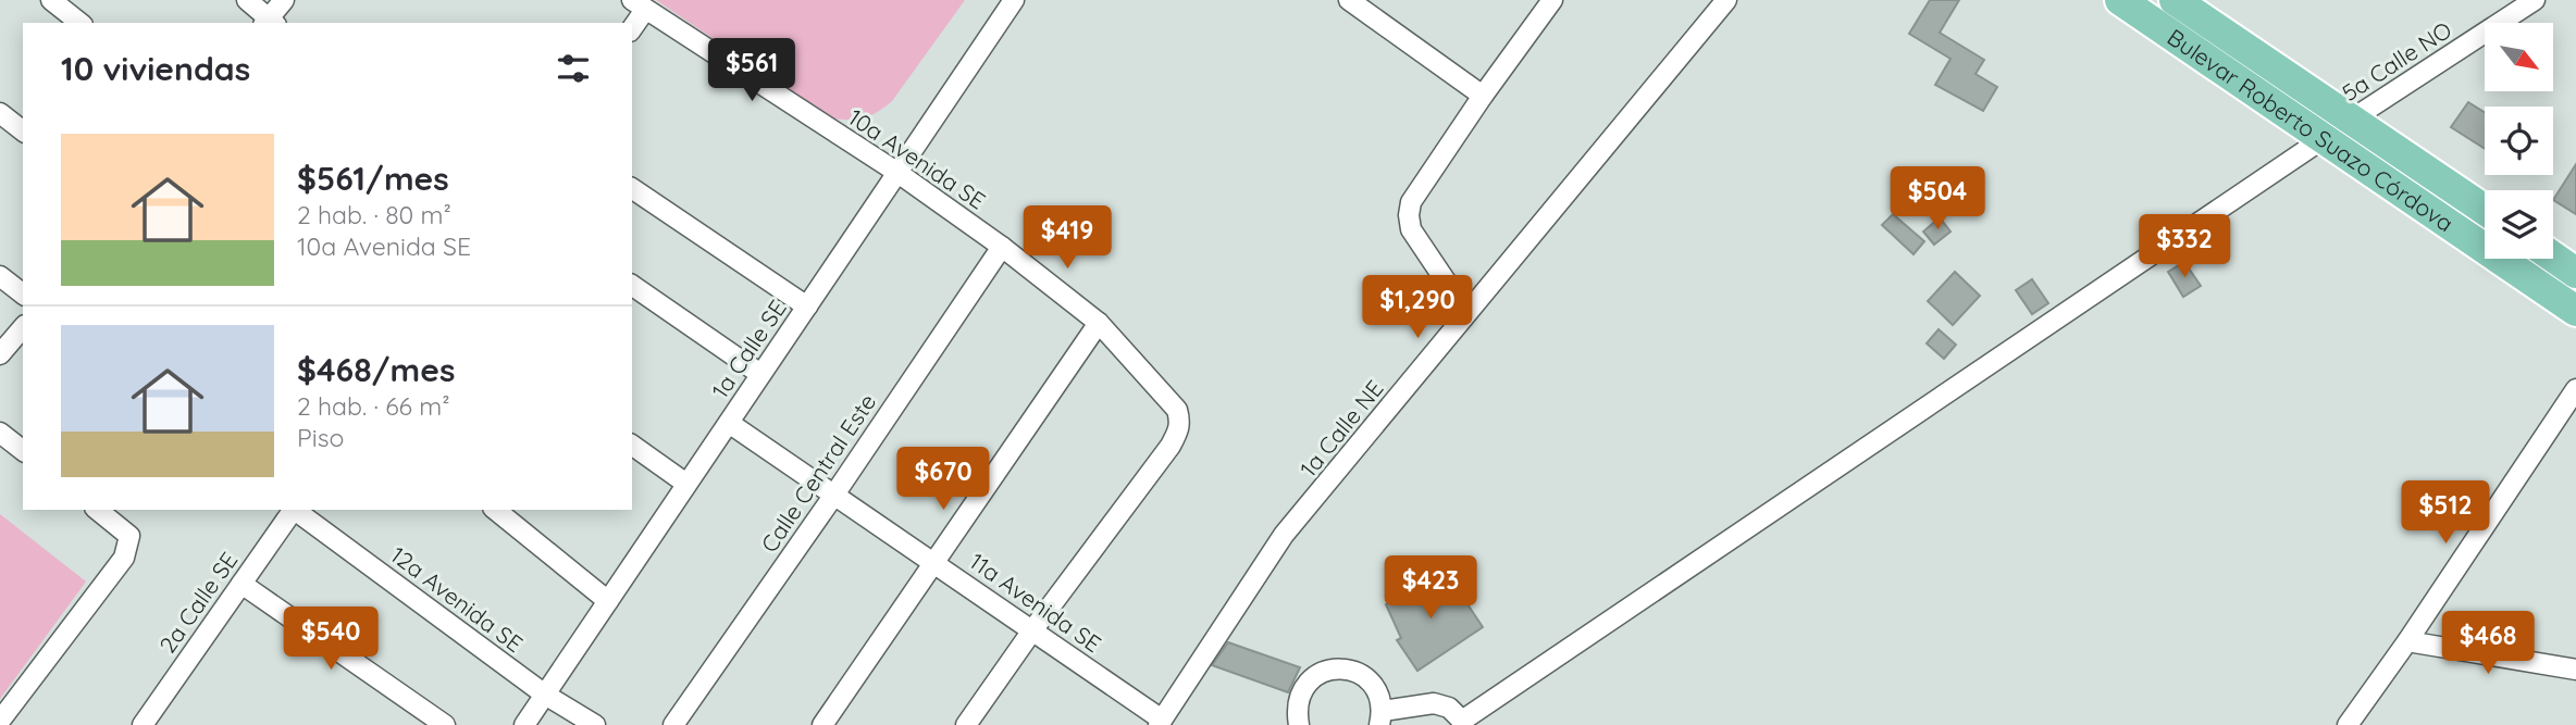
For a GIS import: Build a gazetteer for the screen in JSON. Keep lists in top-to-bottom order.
{
  "streets": {
    "main road": ["Bulevar Roberto Suazo Córdova"],
    "street": [
      "5a Calle NO",
      "10a Avenida SE",
      "1a Calle SE",
      "1a Calle NE",
      "Calle Central Este",
      "12a Avenida SE",
      "2a Calle SE",
      "11a Avenida SE"
    ]
  },
  "crossings": [
    ["5a Calle NO", "Bulevar Roberto Suazo Córdova"],
    ["10a Avenida SE", "1a Calle SE"],
    ["10a Avenida SE", "Calle Central Este"],
    ["10a Avenida SE", "11a Avenida SE"],
    ["1a Calle SE", "12a Avenida SE"],
    ["1a Calle SE", "11a Avenida SE"],
    ["1a Calle NE", "11a Avenida SE"],
    ["Calle Central Este", "11a Avenida SE"]
  ],
  "north": "bottom right",
  "page": {
    "heading": "10 viviendas",
    "price": [
      "$561",
      "$504",
      "$419",
      "$332",
      "$1,290",
      "$670",
      "$512",
      "$423",
      "$540",
      "$468"
    ],
    "list": [
      {
        "name": "$561/mes",
        "note": "2 hab. · 80 m² · 10a Avenida SE"
      },
      {
        "name": "$468/mes",
        "note": "2 hab. · 66 m² · Piso"
      }
    ]
  }
}
